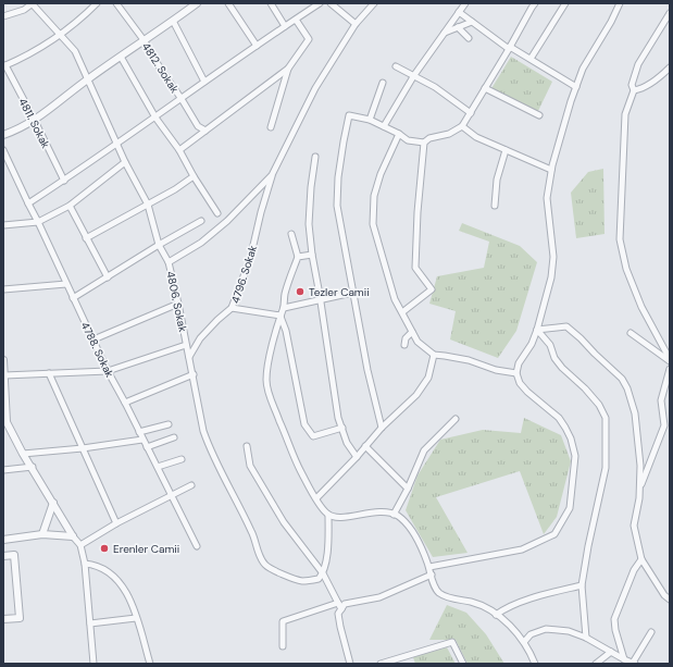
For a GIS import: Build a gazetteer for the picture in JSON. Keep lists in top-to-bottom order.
{
  "streets": {
    "street": [
      "4812. Sokak",
      "4811. Sokak",
      "4796. Sokak",
      "4806. Sokak",
      "4788. Sokak"
    ]
  },
  "crossings": [
    ["4796. Sokak", "4806. Sokak"]
  ],
  "places": ["Tezler Camii", "Erenler Camii"]
}
